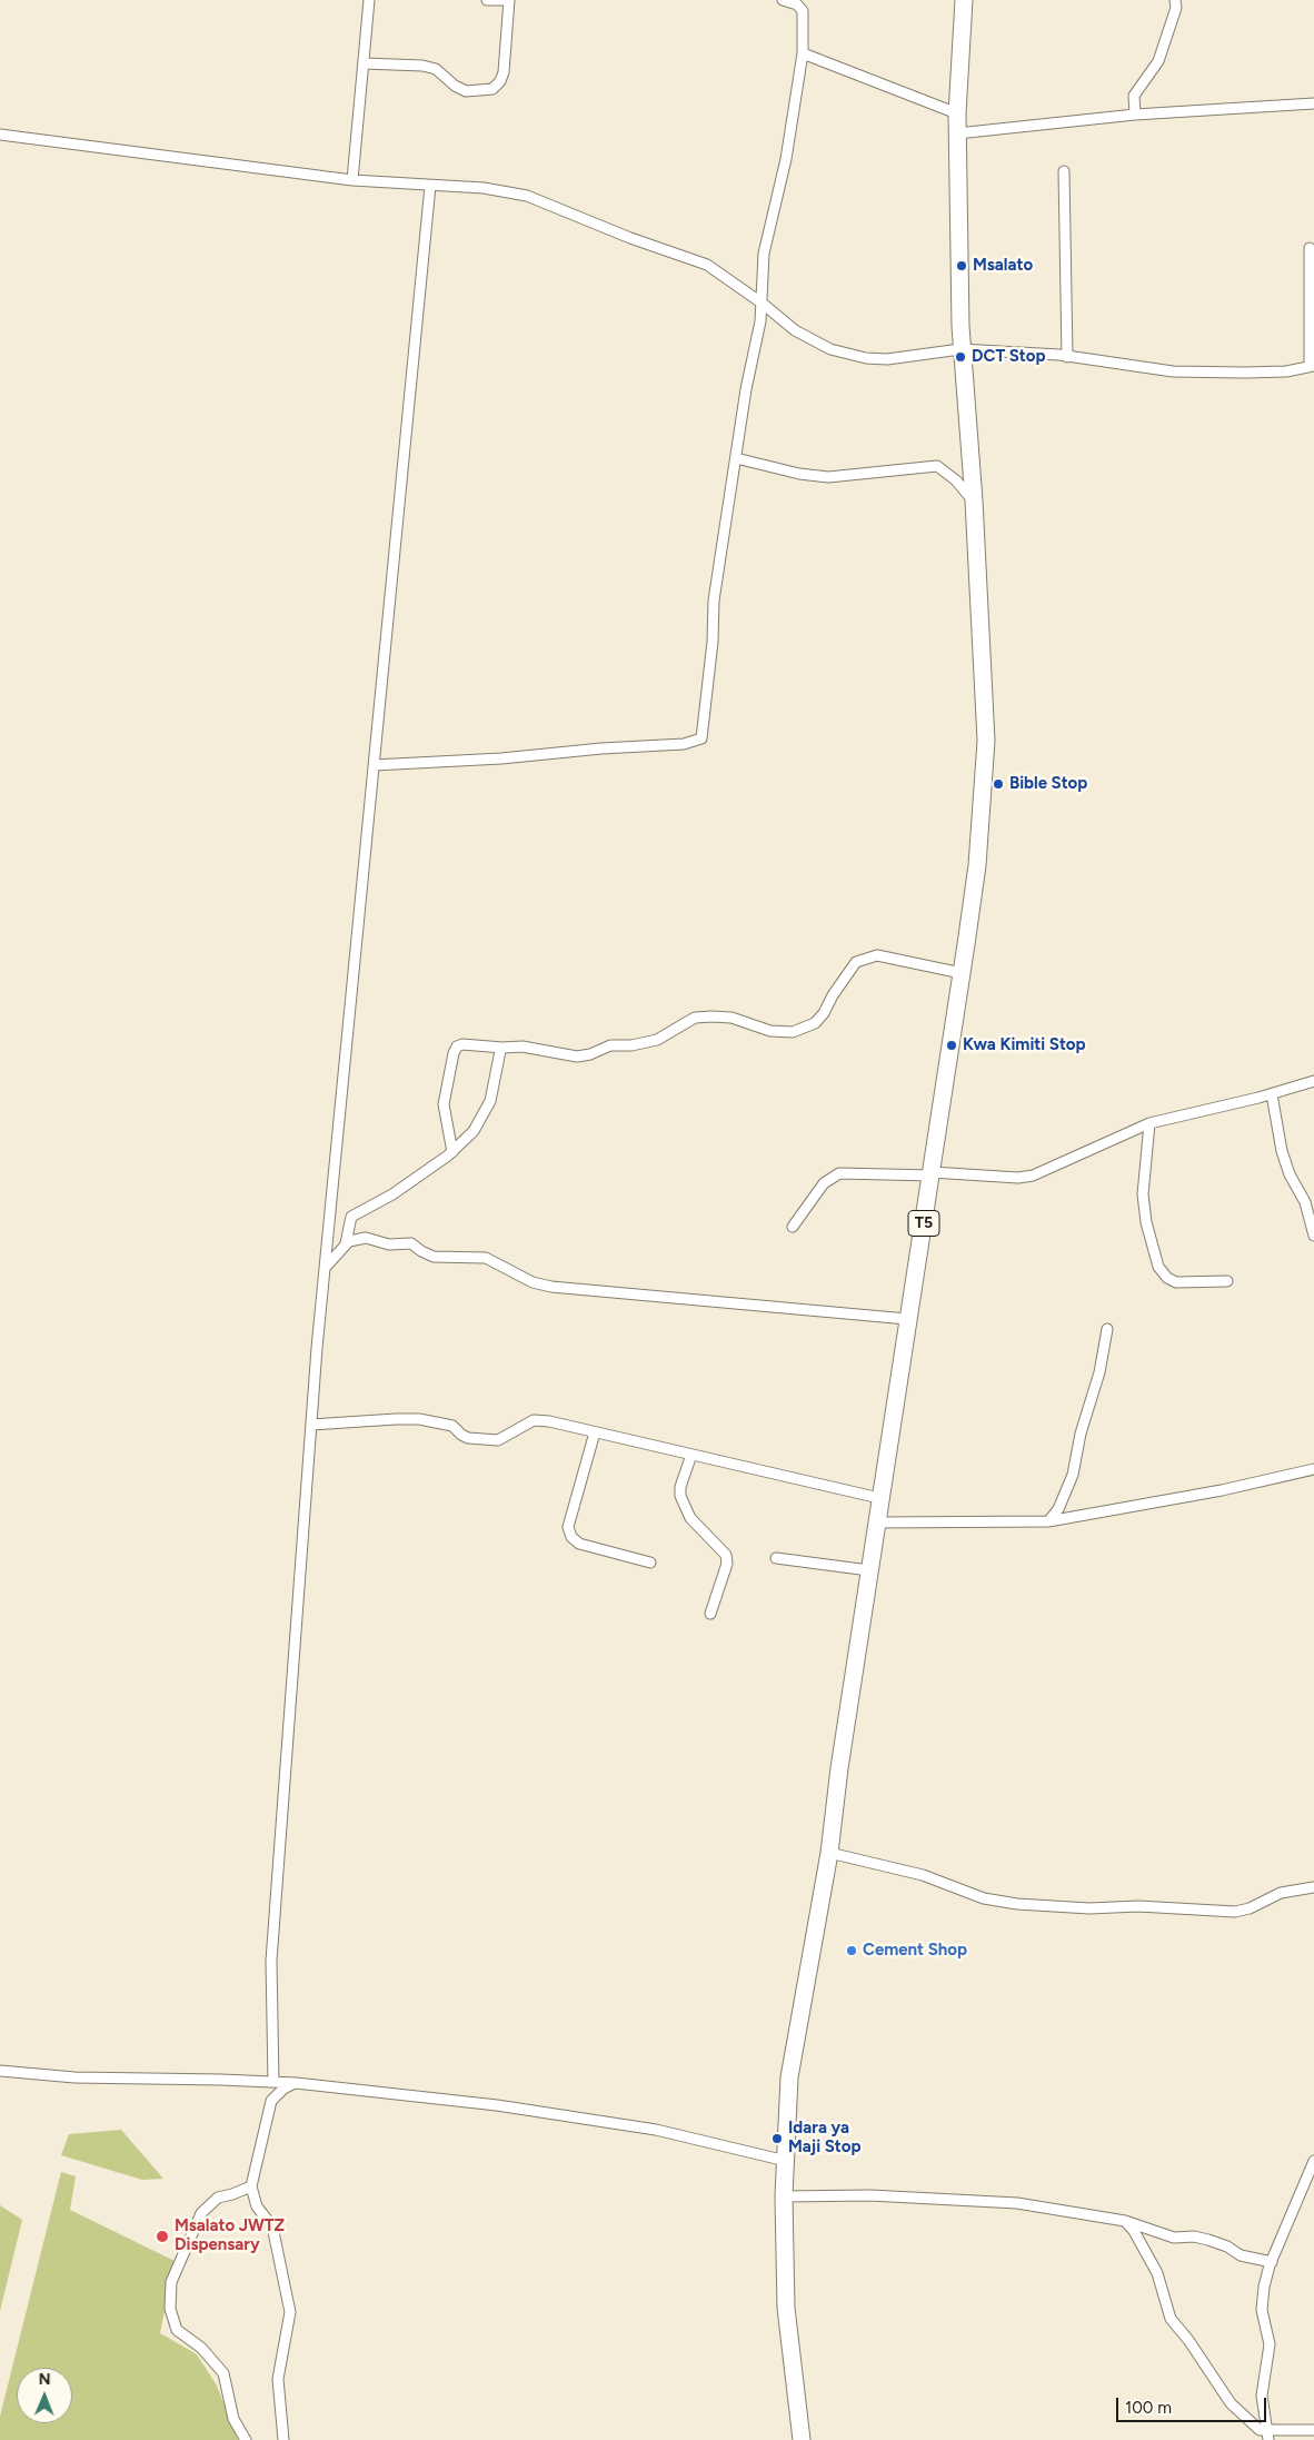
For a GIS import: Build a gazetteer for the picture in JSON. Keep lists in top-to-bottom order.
{
  "streets": {
    "highway": ["T5"]
  },
  "places": [
    "Msalato",
    "DCT Stop",
    "Bible Stop",
    "Kwa Kimiti Stop",
    "Cement Shop",
    "Idara ya Maji Stop",
    "Msalato JWTZ Dispensary"
  ],
  "scale_bar": "100 m",
  "north": "top"
}
